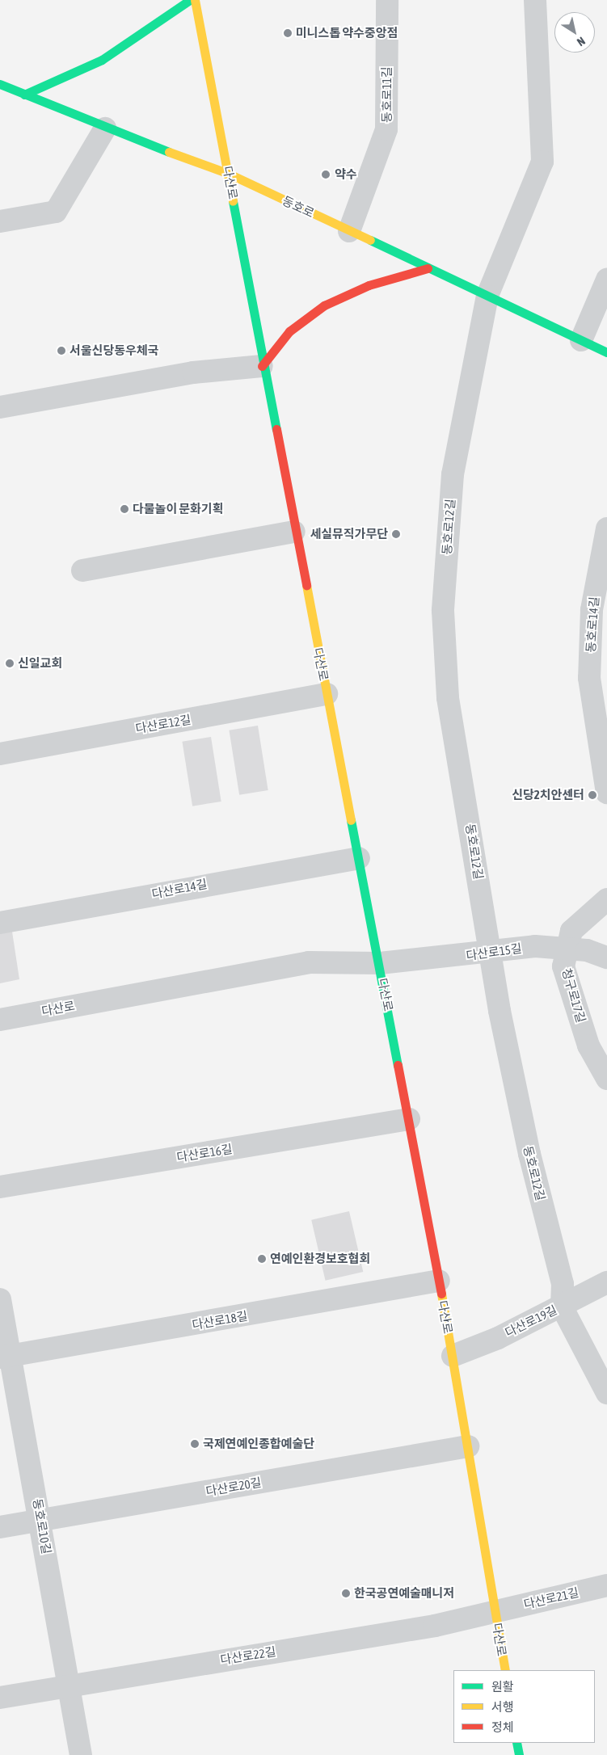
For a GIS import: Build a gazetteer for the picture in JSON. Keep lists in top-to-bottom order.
{
  "streets": {
    "main road": ["다산로", "동호로"],
    "street": [
      "동호로11길",
      "동호로12길",
      "동호로14길",
      "다산로12길",
      "다산로14길",
      "다산로15길",
      "청구로17길",
      "다산로16길",
      "다산로18길",
      "다산로19길",
      "다산로20길",
      "동호로10길",
      "다산로21길",
      "다산로22길"
    ]
  },
  "crossings": [
    ["동호로11길", "동호로"],
    ["다산로", "동호로"],
    ["다산로", "다산로12길"],
    ["다산로", "다산로14길"],
    ["다산로", "다산로15길"],
    ["다산로", "다산로16길"],
    ["다산로", "다산로18길"],
    ["다산로", "다산로19길"],
    ["다산로", "다산로20길"],
    ["다산로", "다산로21길"],
    ["다산로", "다산로22길"],
    ["동호로", "동호로12길"],
    ["동호로12길", "다산로15길"],
    ["동호로12길", "다산로19길"],
    ["다산로15길", "청구로17길"],
    ["다산로18길", "동호로10길"],
    ["다산로20길", "동호로10길"],
    ["동호로10길", "다산로22길"],
    ["다산로21길", "다산로22길"]
  ],
  "places": [
    "미니스톱 약수중앙점",
    "약수",
    "서울신당동우체국",
    "다물놀이 문화기획",
    "세실뮤직가무단",
    "신일교회",
    "신당2치안센터",
    "연예인환경보호협회",
    "국제연예인종합예술단",
    "한국공연예술매니저"
  ],
  "legend": ["원활", "서행", "정체"],
  "north": "bottom right"
}
